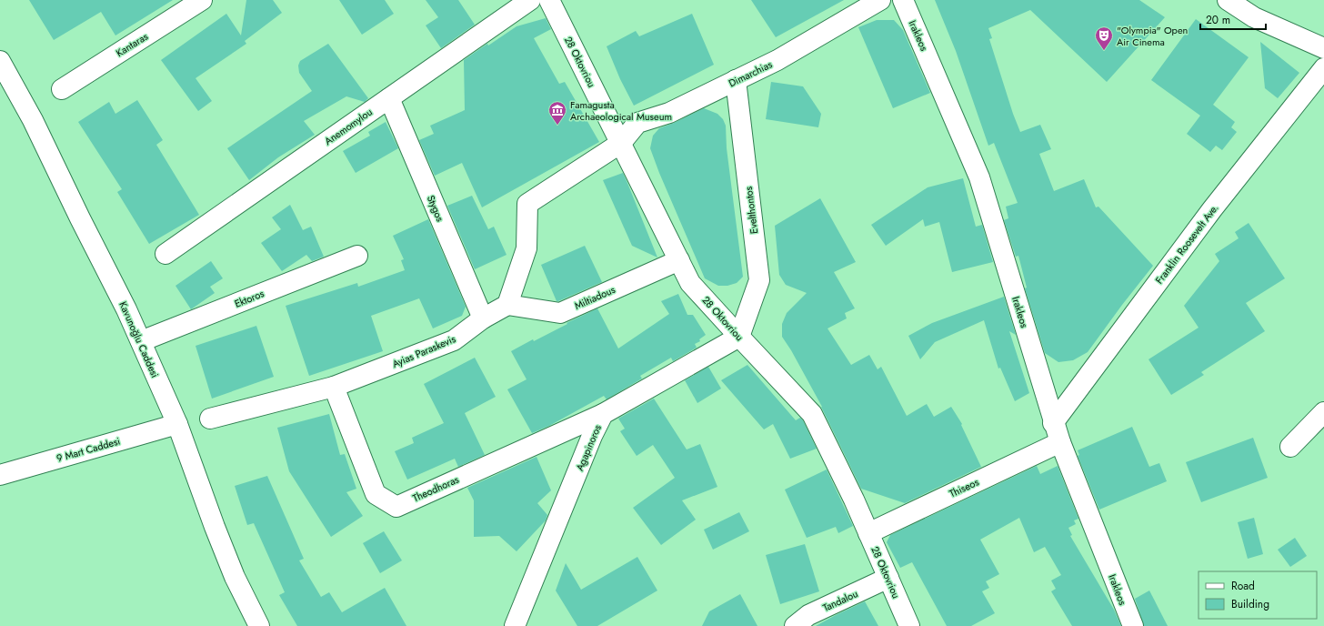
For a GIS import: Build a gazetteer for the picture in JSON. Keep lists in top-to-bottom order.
{
  "streets": {
    "street": [
      "Irakleos",
      "Kantaras",
      "28 Oktovriou",
      "Dimarchias",
      "Anemomylou",
      "Stygos",
      "Evelthontos",
      "Franklin Roosevelt Ave.",
      "Miltiadous",
      "Ektoros",
      "Kavunoğlu Caddesi",
      "Ayias Paraskevis",
      "Agapinoros",
      "9 Mart Caddesi",
      "Thiseos",
      "Theodhoras",
      "Tandalou"
    ]
  },
  "crossings": [
    ["Irakleos", "Franklin Roosevelt Ave."],
    ["Irakleos", "Thiseos"],
    ["28 Oktovriou", "Dimarchias"],
    ["28 Oktovriou", "Evelthontos"],
    ["28 Oktovriou", "Miltiadous"],
    ["28 Oktovriou", "Agapinoros"],
    ["28 Oktovriou", "Thiseos"],
    ["28 Oktovriou", "Tandalou"],
    ["Dimarchias", "Evelthontos"],
    ["Anemomylou", "Stygos"],
    ["Stygos", "Ayias Paraskevis"],
    ["Evelthontos", "Agapinoros"],
    ["Miltiadous", "Ayias Paraskevis"],
    ["Ektoros", "Kavunoğlu Caddesi"],
    ["Kavunoğlu Caddesi", "9 Mart Caddesi"],
    ["Ayias Paraskevis", "Theodhoras"],
    ["Agapinoros", "Theodhoras"]
  ],
  "places": {
    "theatre": ["\"Olympia\" Open Air Cinema"],
    "museum": ["Famagusta Archaeological Museum"]
  },
  "legend": ["Road", "Building"],
  "scale_bar": "20 m"
}
